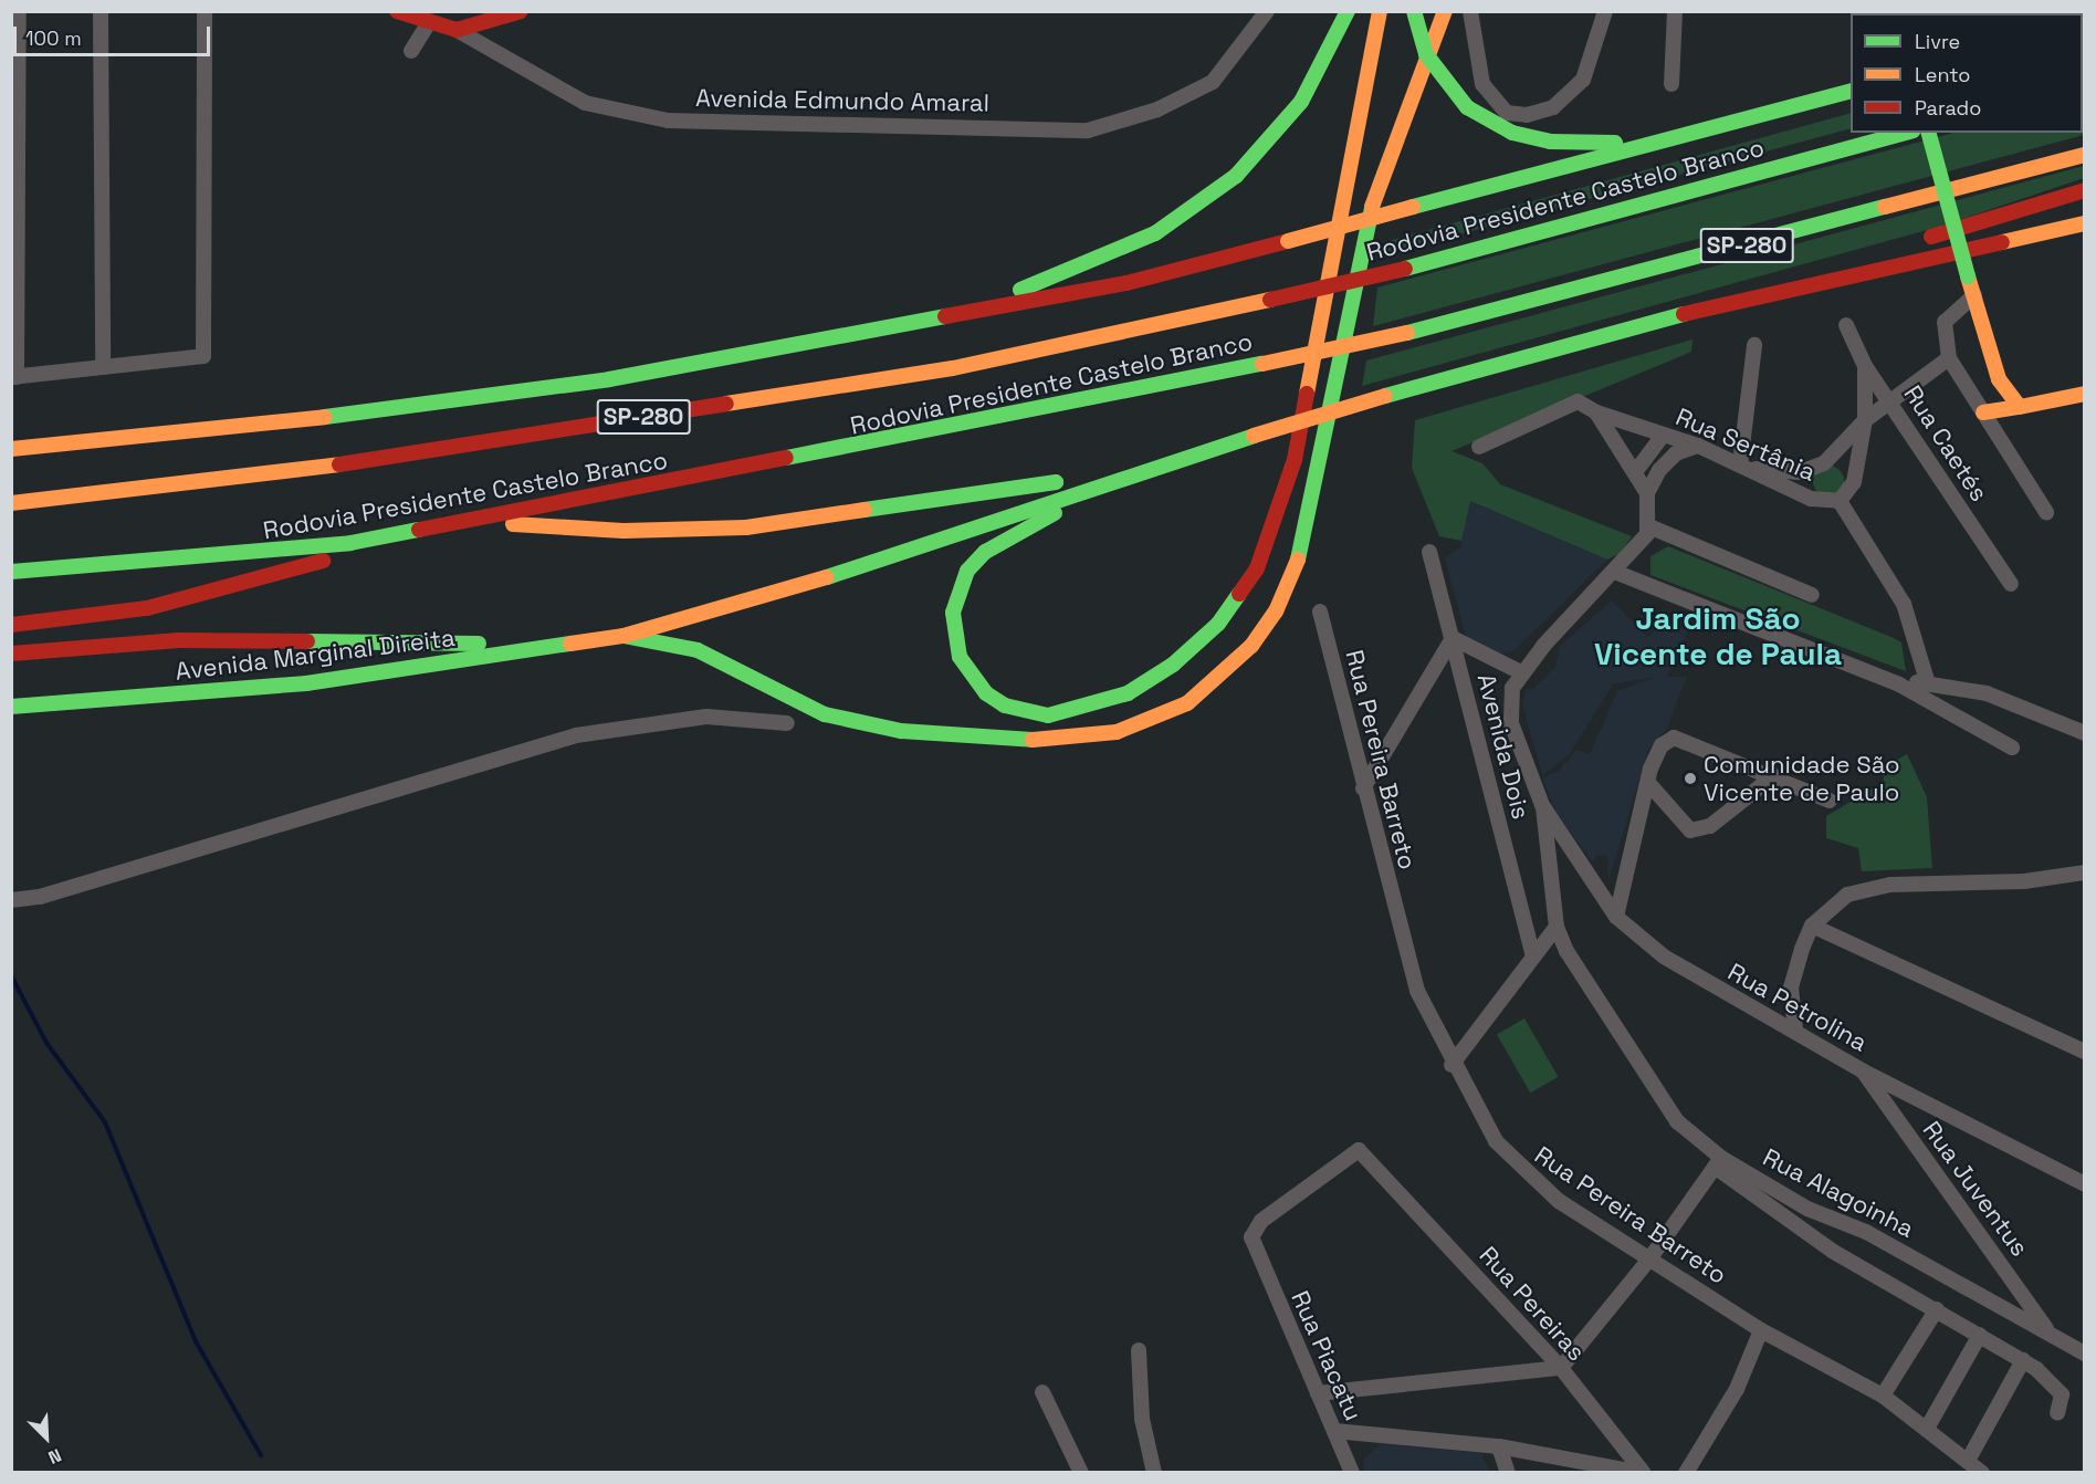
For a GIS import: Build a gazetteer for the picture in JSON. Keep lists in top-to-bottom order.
{
  "streets": {
    "main road": [
      "Avenida Edmundo Amaral",
      "Rodovia Presidente Castelo Branco",
      "SP-280",
      "Avenida Marginal Direita"
    ],
    "street": [
      "Rua Caetés",
      "Rua Sertânia",
      "Avenida Dois",
      "Rua Pereira Barreto",
      "Rua Petrolina",
      "Rua Juventus",
      "Rua Alagoinha",
      "Rua Pereiras",
      "Rua Piacatu"
    ]
  },
  "crossings": [
    ["Rua Caetés", "Rua Sertânia"],
    ["Rua Petrolina", "Rua Juventus"],
    ["Rua Petrolina", "Rua Alagoinha"],
    ["Rua Juventus", "Rua Alagoinha"],
    ["Rua Pereiras", "Rua Piacatu"]
  ],
  "districts": ["Jardim São Vicente de Paula"],
  "places": ["Comunidade São Vicente de Paulo"],
  "legend": ["Livre", "Lento", "Parado"],
  "scale_bar": "100 m",
  "north": "bottom right"
}
